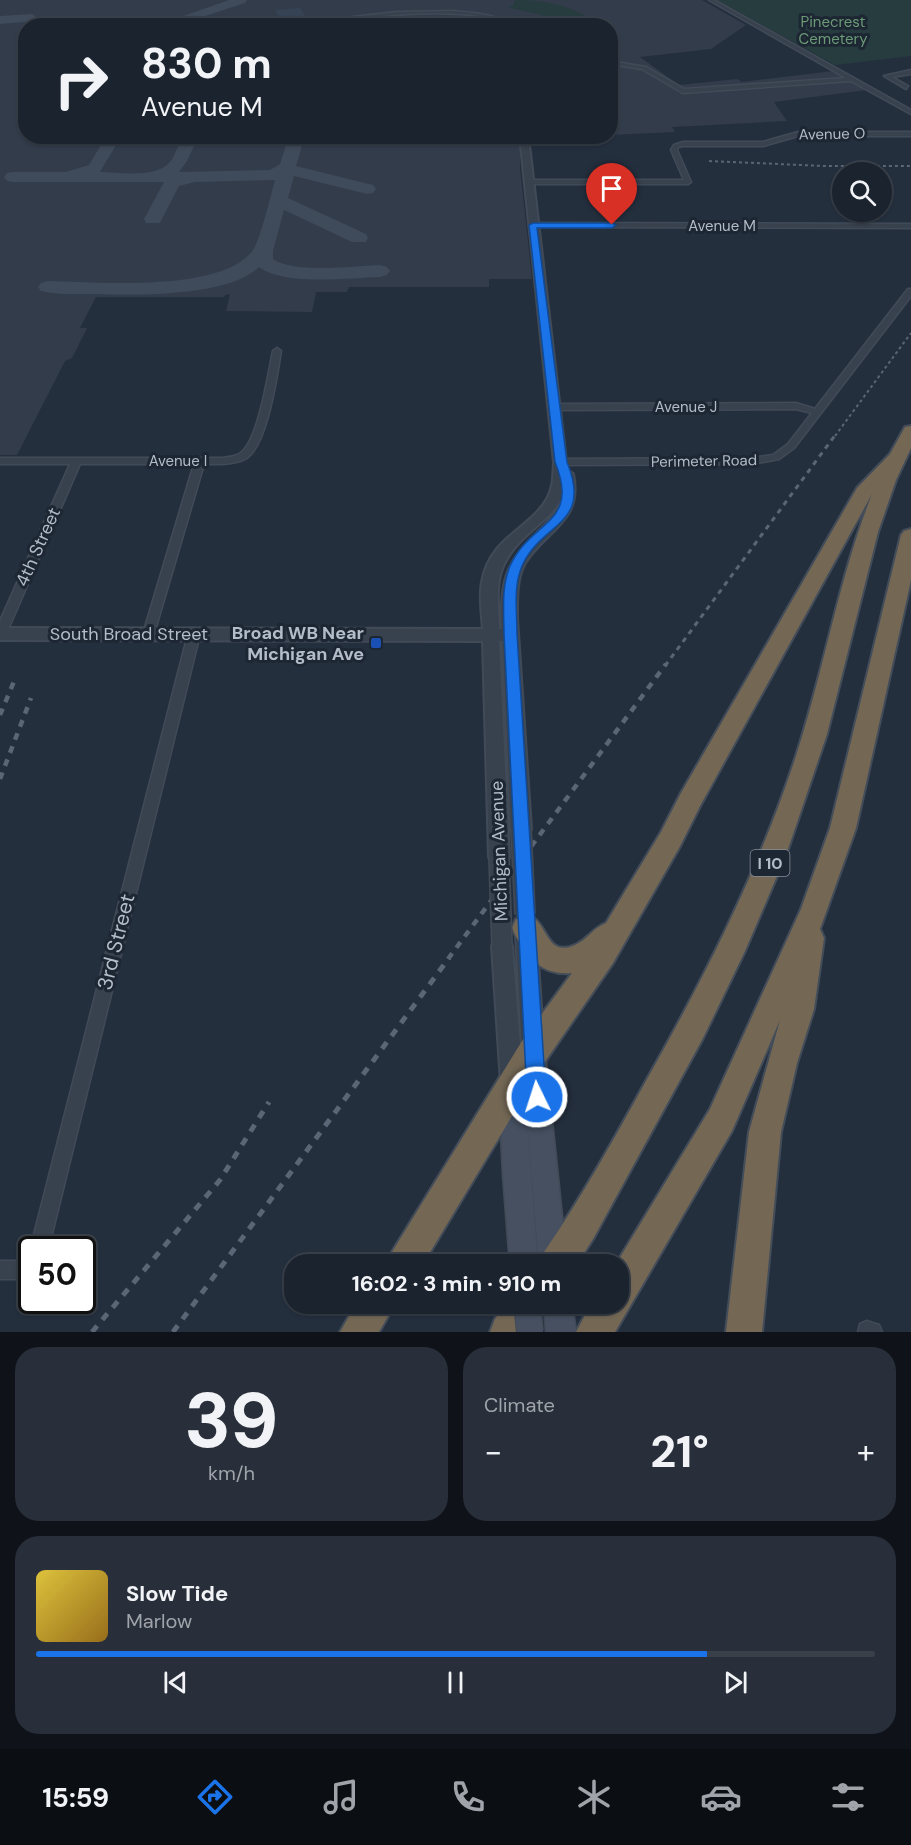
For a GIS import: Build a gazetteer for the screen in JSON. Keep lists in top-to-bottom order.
{
  "streets": {
    "highway": ["I 10"],
    "main road": ["Michigan Avenue"],
    "street": [
      "Avenue O",
      "Avenue M",
      "Avenue J",
      "Avenue I",
      "Perimeter Road",
      "4th Street",
      "South Broad Street",
      "3rd Street"
    ]
  },
  "crossings": [
    ["Avenue O", "Michigan Avenue"],
    ["Avenue M", "Michigan Avenue"],
    ["Avenue J", "Perimeter Road"],
    ["Avenue J", "Michigan Avenue"],
    ["Avenue I", "4th Street"],
    ["Perimeter Road", "Michigan Avenue"],
    ["4th Street", "South Broad Street"],
    ["South Broad Street", "Michigan Avenue"],
    ["South Broad Street", "3rd Street"]
  ],
  "parks": ["Pinecrest Cemetery"],
  "places": {
    "transit": ["Broad WB Near Michigan Ave"]
  },
  "page": {
    "turn": ["830 m", "Avenue M"],
    "limit": "50",
    "trip": "16:02 · 3 min · 910 m",
    "tile": [
      ["39", "km/h"],
      "Climate"
    ],
    "heat": ["−", "21°", "+"],
    "song": ["Slow Tide", "Marlow"],
    "tabs": "15:59"
  }
}
